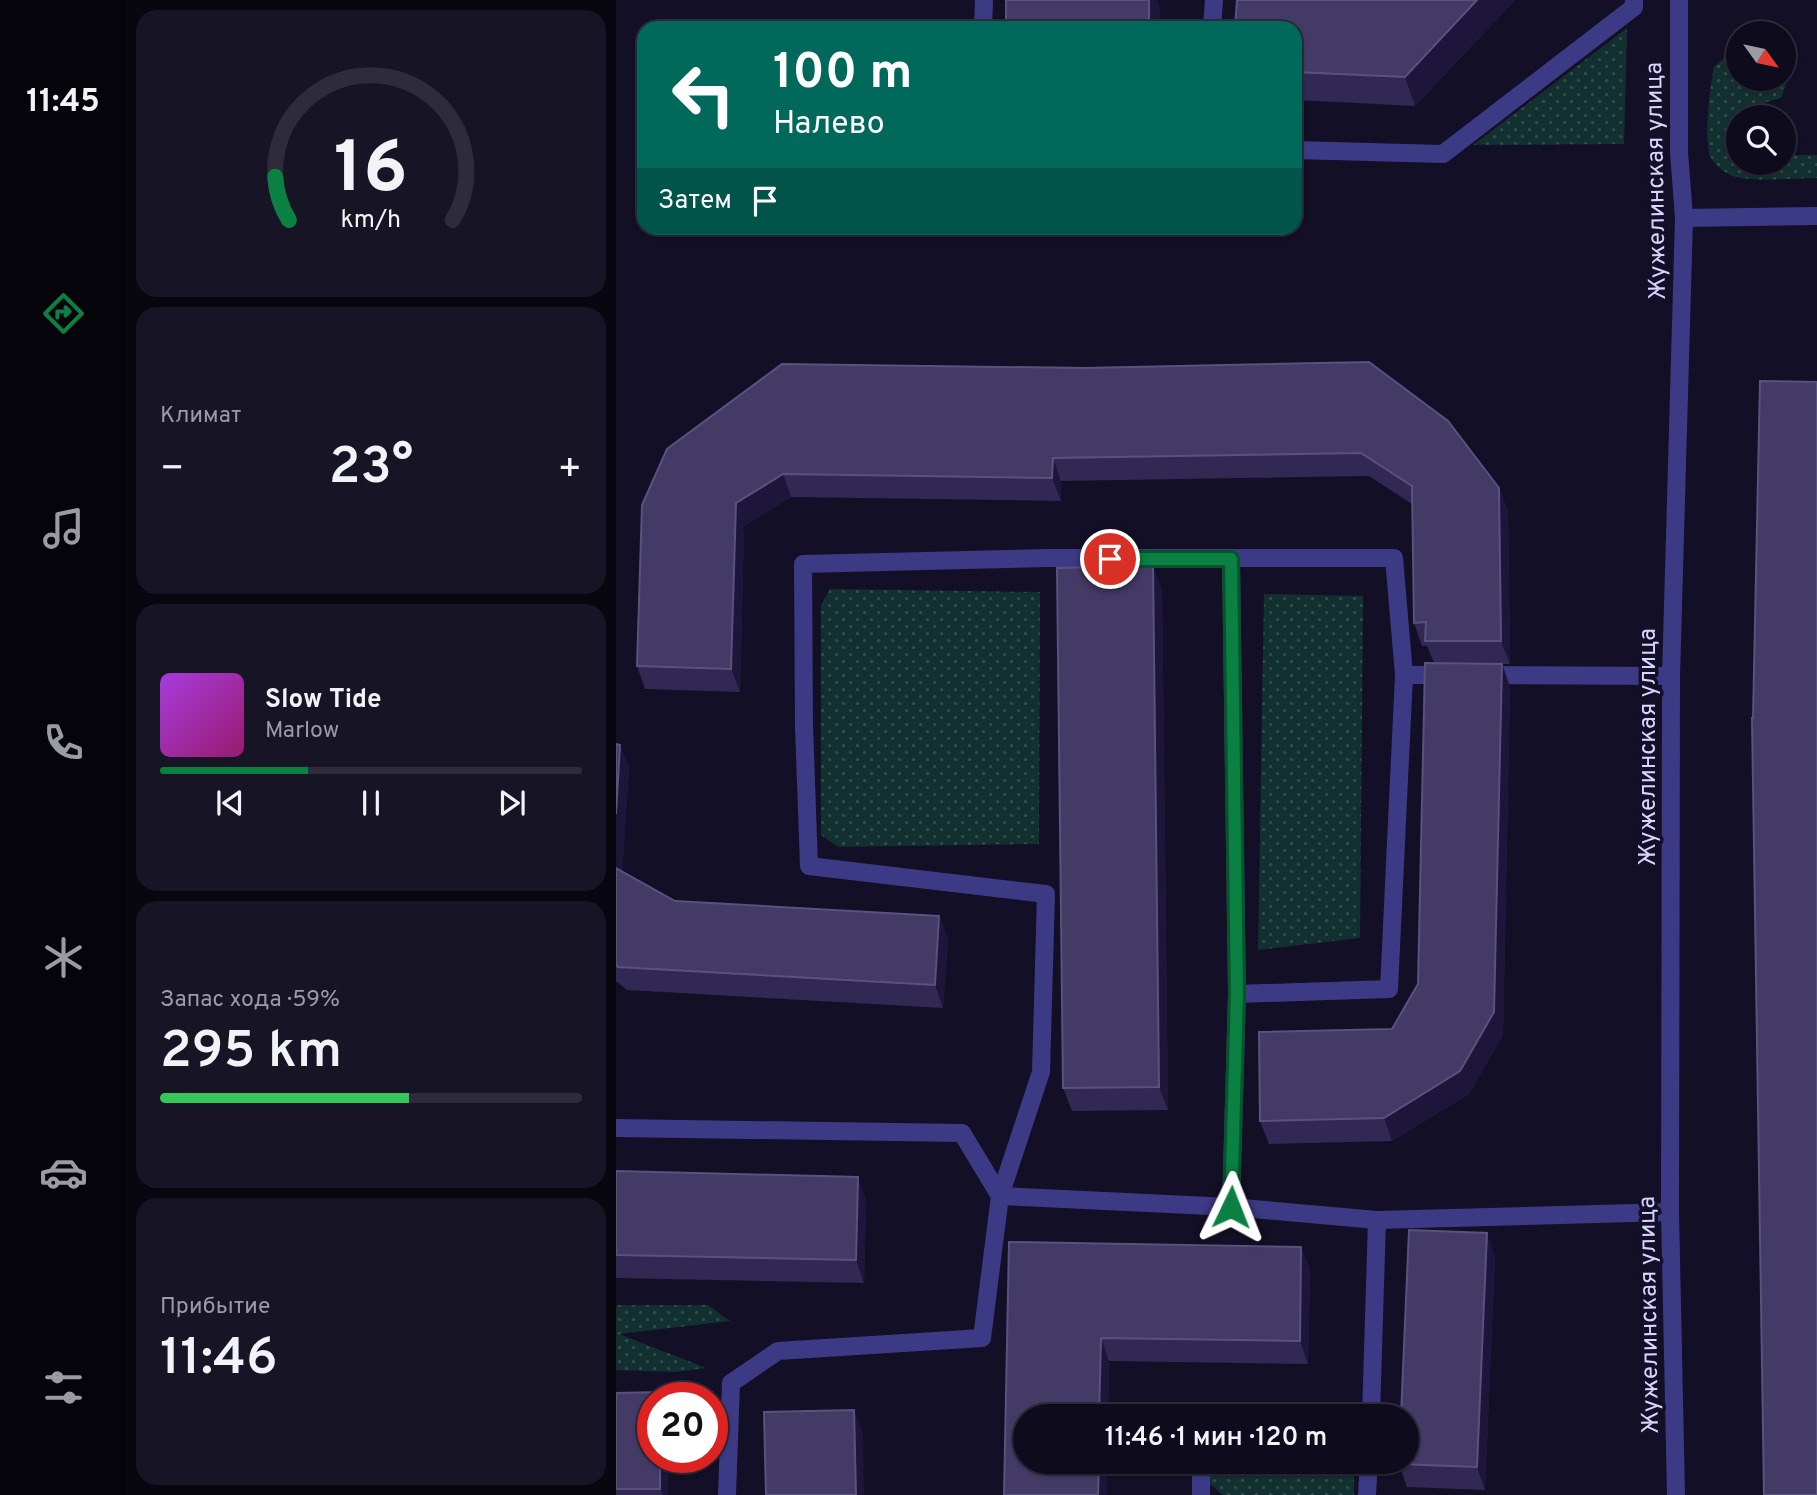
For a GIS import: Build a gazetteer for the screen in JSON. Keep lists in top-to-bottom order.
{
  "streets": {
    "street": ["Жужелинская улица"]
  },
  "north": "bottom right",
  "page": {
    "tabs": "11:45",
    "turn": ["100 m", "Налево"],
    "then": "Затем",
    "tile": [
      "Климат",
      ["Запас хода · 59%", "295 km"],
      ["Прибытие", "11:46"]
    ],
    "heat": ["−", "23°", "+"],
    "song": ["Slow Tide", "Marlow"],
    "limit": "20",
    "trip": "11:46 · 1 мин · 120 m",
    "gauge": ["16", "km/h"]
  }
}
